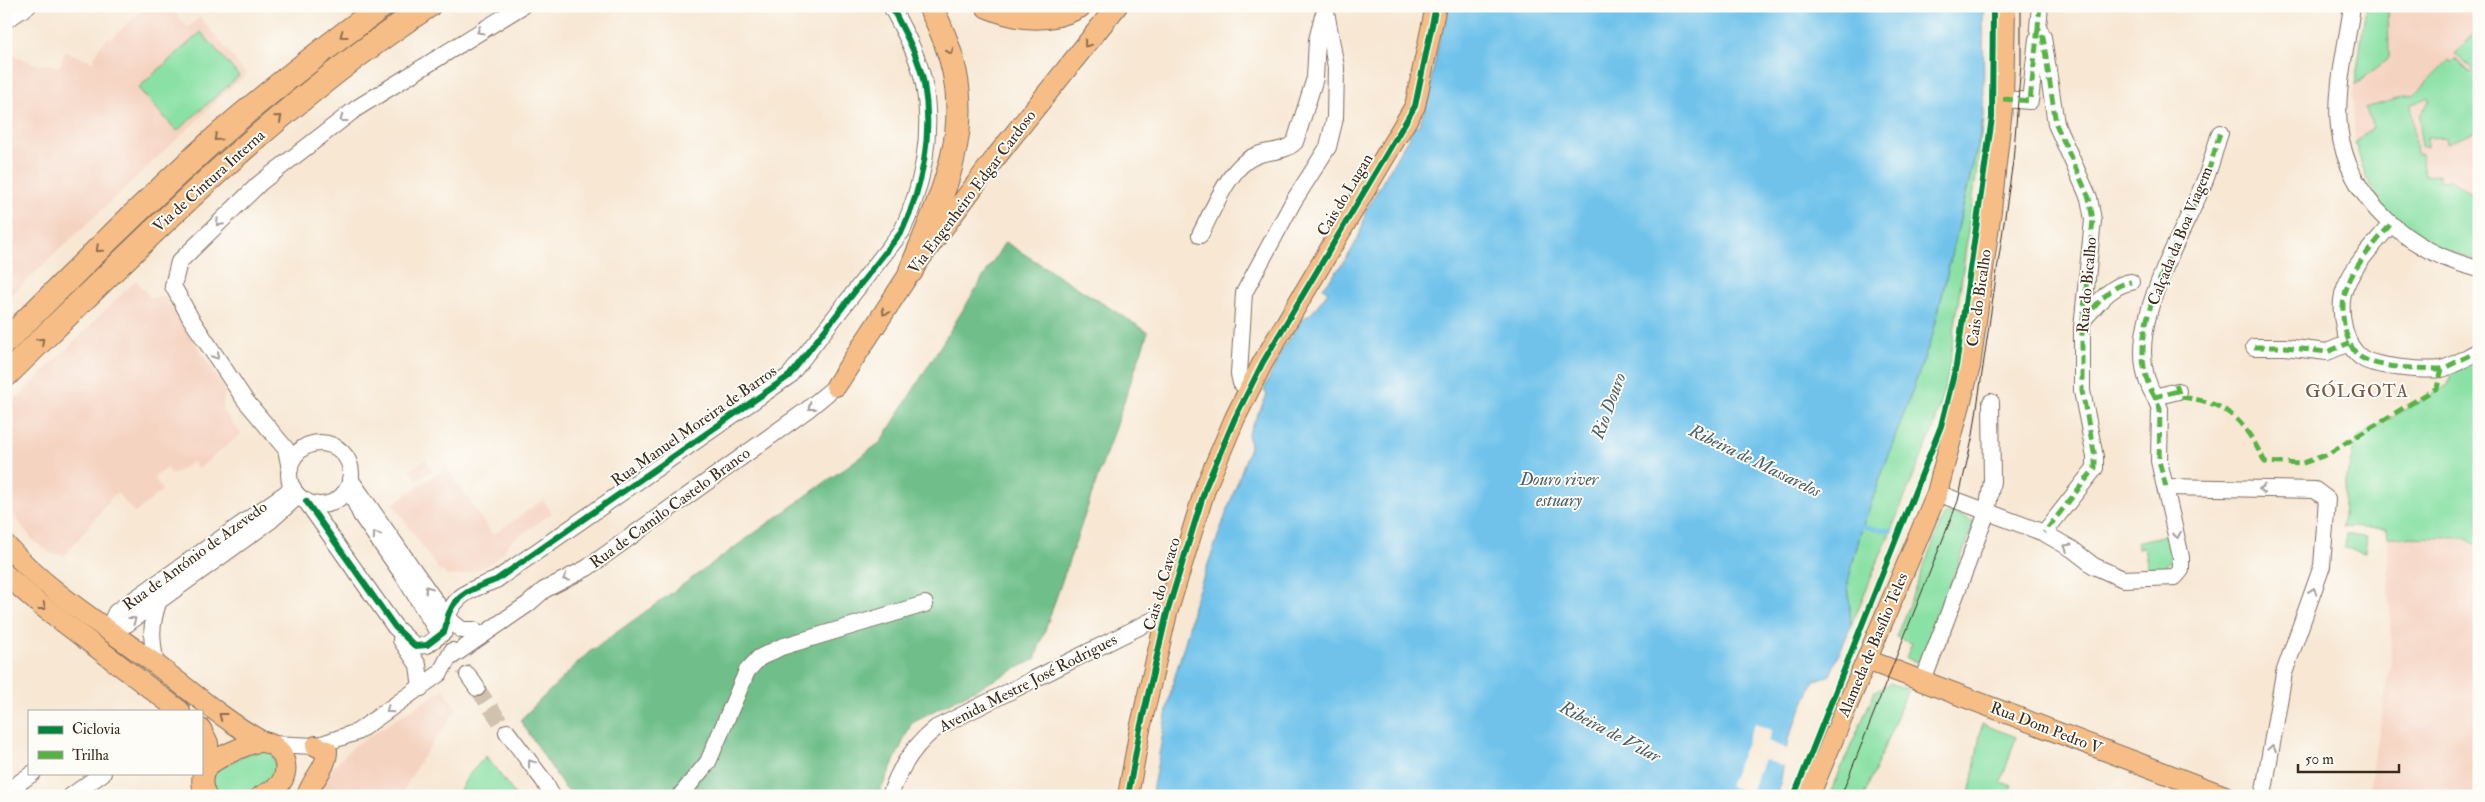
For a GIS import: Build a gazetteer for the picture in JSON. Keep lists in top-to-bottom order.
{
  "streets": {
    "highway": ["Via de Cintura Interna"],
    "main road": [
      "Via Engenheiro Edgar Cardoso",
      "Cais do Lugan",
      "Cais do Bicalho",
      "Rua de Camilo Castelo Branco",
      "Cais do Cavaco",
      "Alameda de Basílio Teles",
      "Rua Dom Pedro V"
    ],
    "street": [
      "Calçada da Boa Viagem",
      "Rua do Bicalho",
      "Rua Manuel Moreira de Barros",
      "Rua de António de Azevedo",
      "Avenida Mestre José Rodrigues"
    ]
  },
  "crossings": [
    ["Via Engenheiro Edgar Cardoso", "Rua de Camilo Castelo Branco"],
    ["Cais do Lugan", "Cais do Cavaco"],
    ["Calçada da Boa Viagem", "Rua do Bicalho"],
    ["Rua do Bicalho", "Cais do Bicalho"],
    ["Cais do Bicalho", "Alameda de Basílio Teles"],
    ["Cais do Cavaco", "Avenida Mestre José Rodrigues"],
    ["Alameda de Basílio Teles", "Rua Dom Pedro V"]
  ],
  "one_way": ["Via Engenheiro Edgar Cardoso", "Rua de Camilo Castelo Branco"],
  "districts": ["GÓLGOTA"],
  "water": [
    "Rio Douro",
    "Ribeira de Massarelos",
    "Douro river estuary",
    "Ribeira de Vilar"
  ],
  "legend": ["Ciclovia", "Trilha"],
  "scale_bar": "50 m"
}
